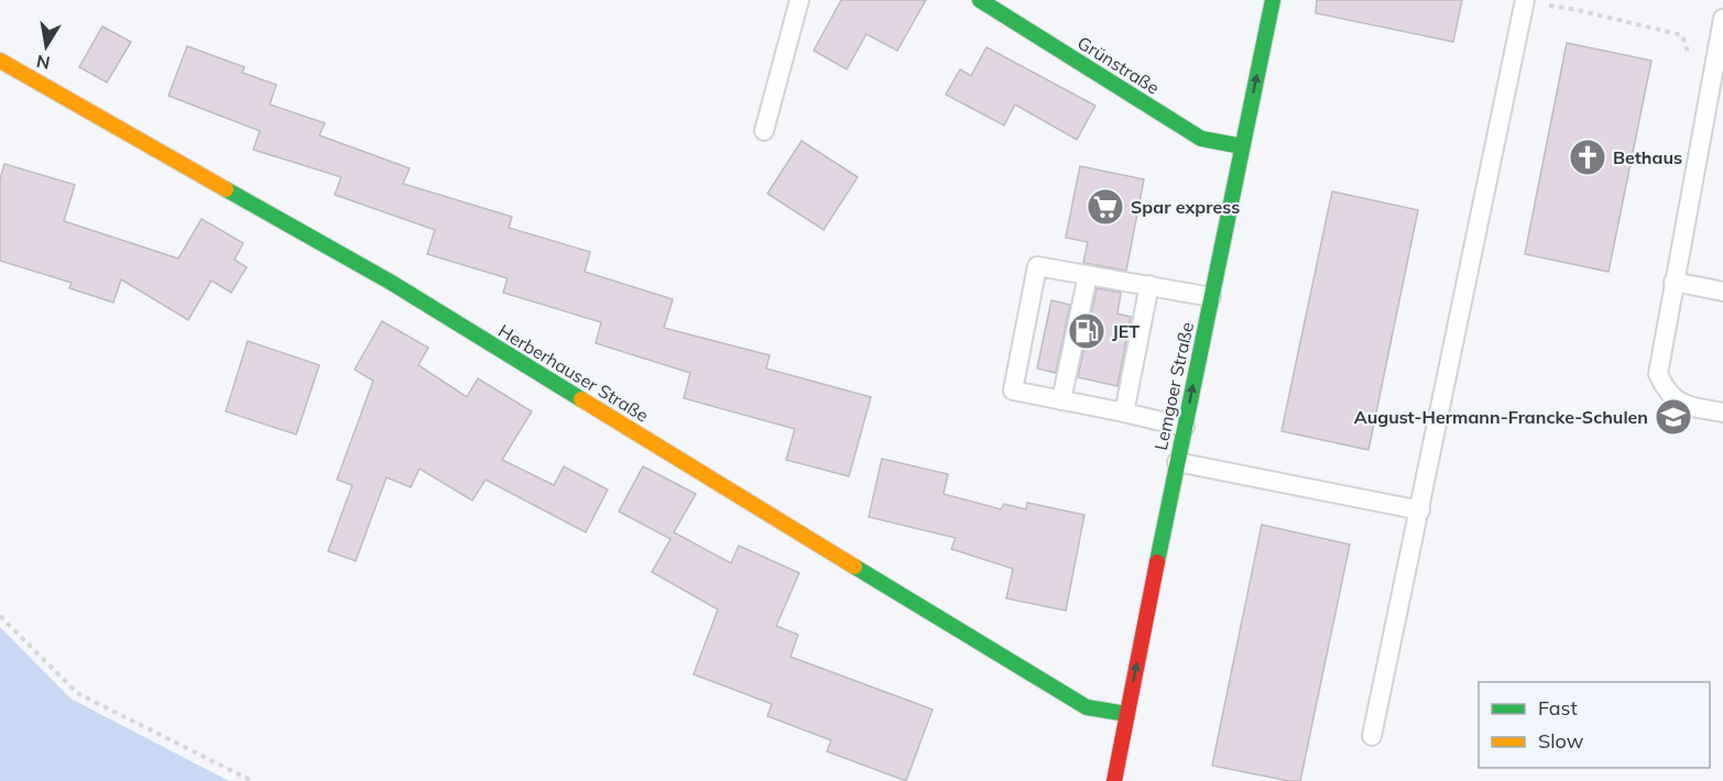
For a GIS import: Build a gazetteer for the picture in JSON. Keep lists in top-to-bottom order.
{
  "streets": {
    "street": ["Grünstraße", "Herberhauser Straße", "Lemgoer Straße"]
  },
  "crossings": [
    ["Grünstraße", "Lemgoer Straße"],
    ["Herberhauser Straße", "Lemgoer Straße"]
  ],
  "one_way": ["Lemgoer Straße"],
  "places": {
    "church": ["Bethaus"],
    "supermarket": ["Spar express"],
    "fuel station": ["JET"],
    "school or university": ["August-Hermann-Francke-Schulen"]
  },
  "legend": ["Fast", "Slow"],
  "north": "bottom"
}
